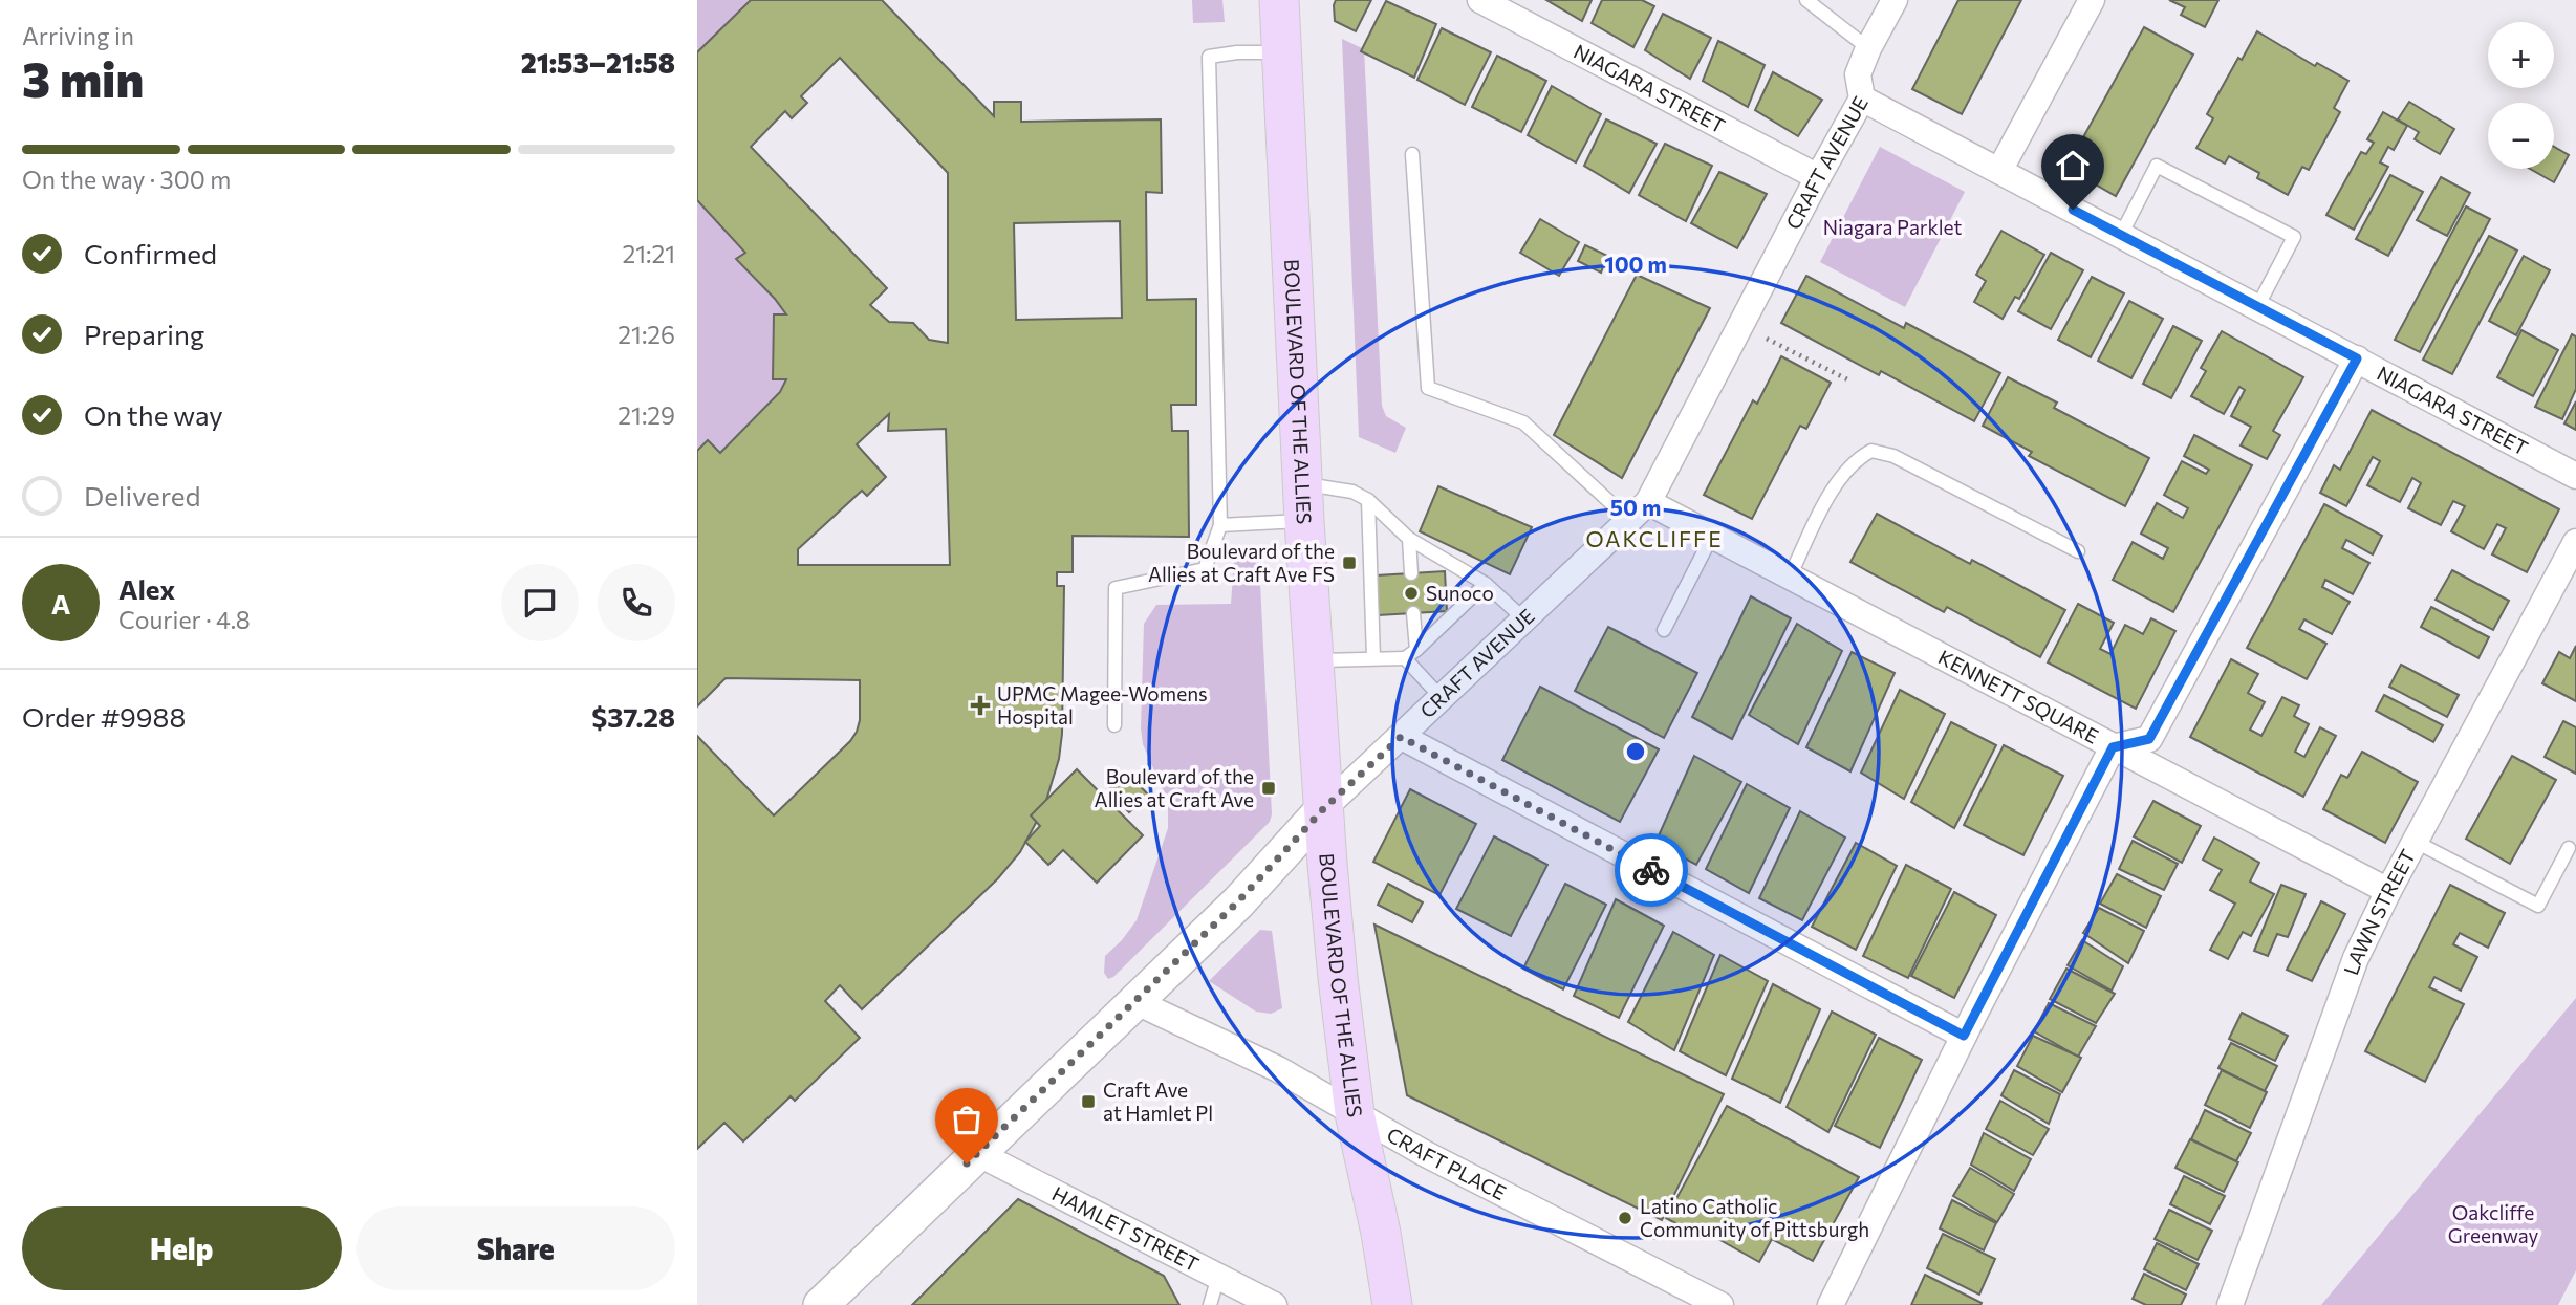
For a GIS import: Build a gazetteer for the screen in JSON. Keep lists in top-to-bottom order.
{
  "streets": {
    "main road": ["CRAFT AVENUE", "BOULEVARD OF THE ALLIES"],
    "street": [
      "NIAGARA STREET",
      "KENNETT SQUARE",
      "LAWN STREET",
      "CRAFT PLACE",
      "HAMLET STREET"
    ]
  },
  "crossings": [
    ["NIAGARA STREET", "CRAFT AVENUE"],
    ["CRAFT AVENUE", "BOULEVARD OF THE ALLIES"],
    ["CRAFT AVENUE", "KENNETT SQUARE"],
    ["CRAFT AVENUE", "CRAFT PLACE"],
    ["CRAFT AVENUE", "HAMLET STREET"],
    ["BOULEVARD OF THE ALLIES", "CRAFT PLACE"],
    ["KENNETT SQUARE", "LAWN STREET"]
  ],
  "districts": ["OAKCLIFFE"],
  "parks": ["Niagara Parklet", "Oakcliffe Greenway"],
  "places": {
    "transit": ["Boulevard of the Allies at Craft Ave FS", "Boulevard of the Allies at Craft Ave", "Craft Ave at Hamlet Pl"],
    "other": ["Sunoco", "Latino Catholic Community of Pittsburgh"],
    "health": ["UPMC Magee-Womens Hospital"]
  },
  "page": {
    "heading": ["3 min", "Arriving in", "21:53–21:58"],
    "panel": [
      "Alex",
      "Courier · 4.8",
      "Order #9988",
      "$37.28"
    ],
    "map_buttons": ["+", "−"],
    "bar": "On the way · 300 m",
    "list": [
      ["Confirmed", "21:21"],
      ["Preparing", "21:26"],
      ["On the way", "21:29"],
      "Delivered"
    ],
    "round": "A",
    "buttons": ["Help", "Share"]
  },
  "rings": ["100 m", "50 m"]
}
